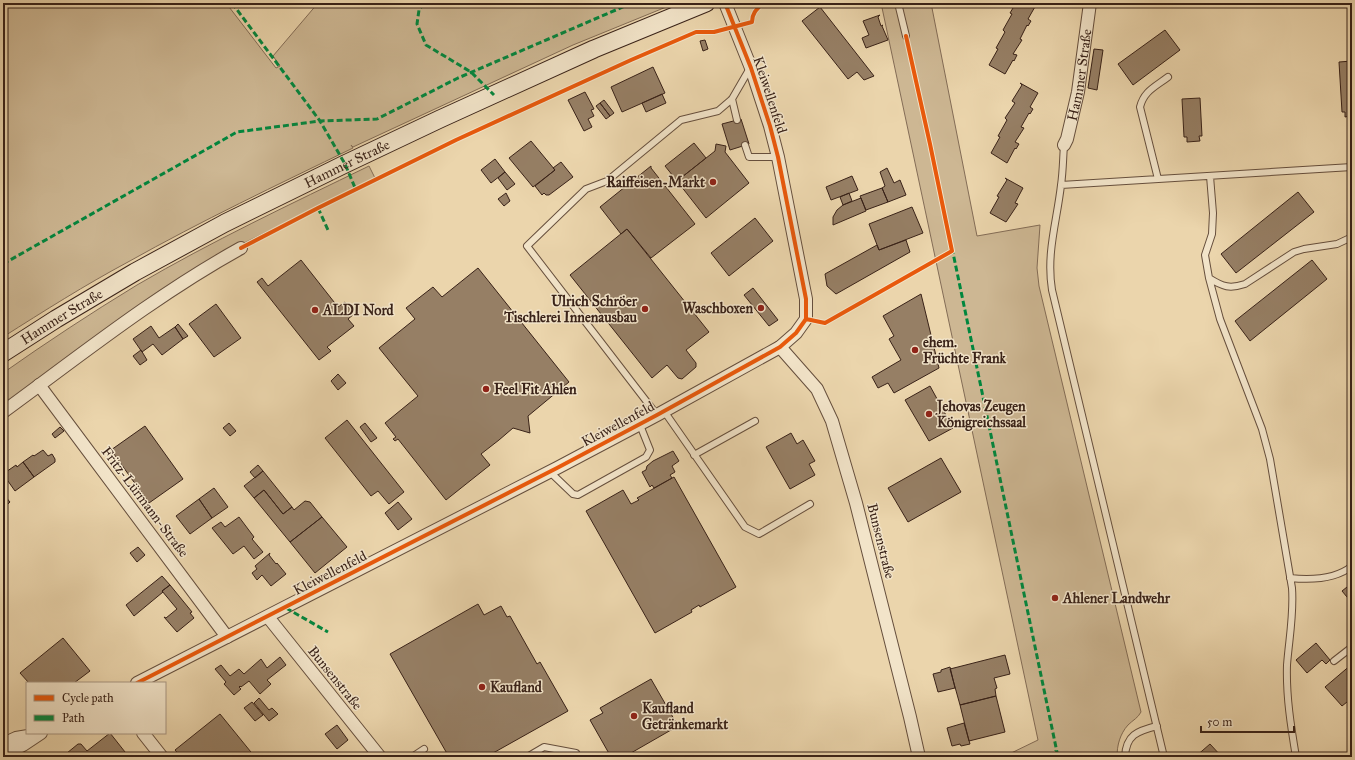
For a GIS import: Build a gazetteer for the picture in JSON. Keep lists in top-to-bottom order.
{
  "streets": {
    "main road": ["Hammer Straße"],
    "street": ["Kleiwellenfeld", "Fritz-Lürmann-Straße", "Bunsenstraße"]
  },
  "crossings": [
    ["Kleiwellenfeld", "Fritz-Lürmann-Straße"],
    ["Kleiwellenfeld", "Bunsenstraße"]
  ],
  "places": [
    "Raiffeisen-Markt",
    "Waschboxen",
    "Ulrich Schröer Tischlerei Innenausbau",
    "ALDI Nord",
    "ehem. Früchte Frank",
    "Feel Fit Ahlen",
    "Jehovas Zeugen Königreichssaal",
    "Ahlener Landwehr",
    "Kaufland",
    "Kaufland Getränkemarkt"
  ],
  "legend": ["Cycle path", "Path"],
  "scale_bar": "50 m"
}
